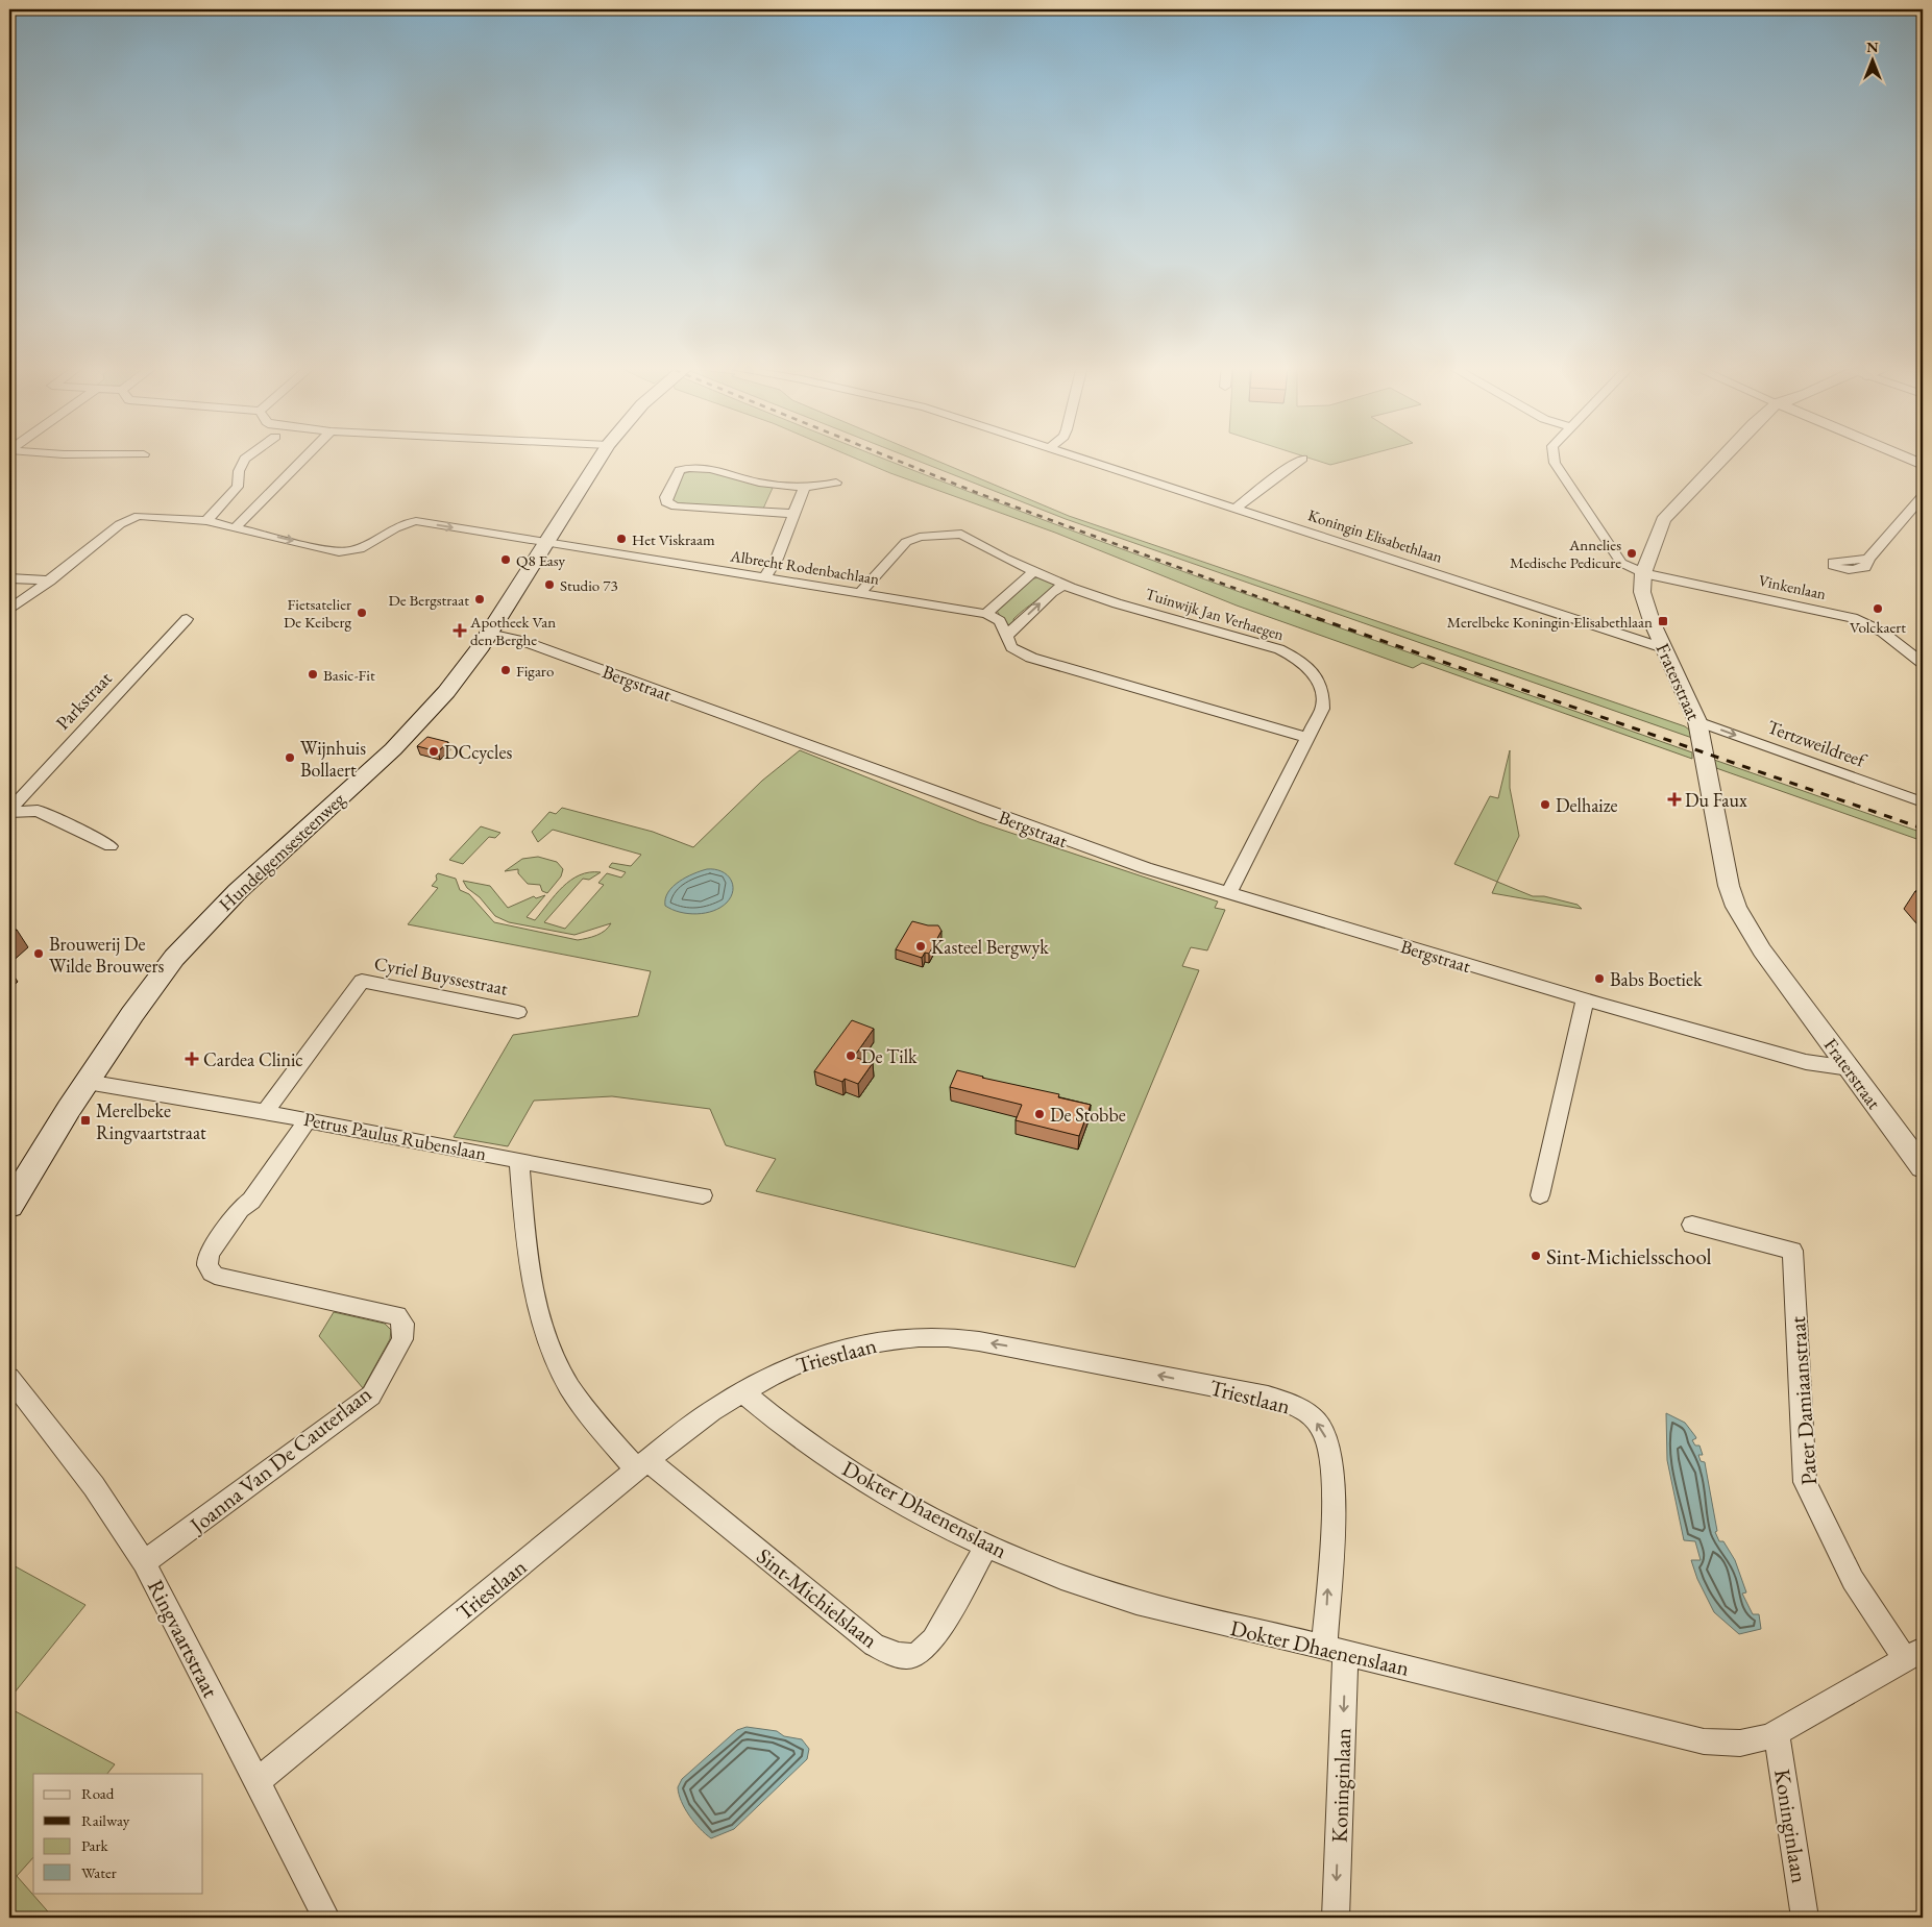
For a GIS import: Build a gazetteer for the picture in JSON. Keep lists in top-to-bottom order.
{
  "streets": {
    "main road": ["Hundelgemsesteenweg"],
    "street": [
      "Koningin Elisabethlaan",
      "Albrecht Rodenbachlaan",
      "Vinkenlaan",
      "Tuinwijk Jan Verhaegen",
      "Fraterstraat",
      "Bergstraat",
      "Parkstraat",
      "Tertzweildreef",
      "Cyriel Buyssestraat",
      "Petrus Paulus Rubenslaan",
      "Triestlaan",
      "Pater Damiaanstraat",
      "Joanna Van De Cauterlaan",
      "Dokter Dhaenenslaan",
      "Sint-Michielslaan",
      "Ringvaartstraat",
      "Koninginlaan"
    ]
  },
  "crossings": [
    ["Koningin Elisabethlaan", "Fraterstraat"],
    ["Albrecht Rodenbachlaan", "Tuinwijk Jan Verhaegen"],
    ["Albrecht Rodenbachlaan", "Hundelgemsesteenweg"],
    ["Vinkenlaan", "Fraterstraat"],
    ["Tuinwijk Jan Verhaegen", "Bergstraat"],
    ["Fraterstraat", "Bergstraat"],
    ["Fraterstraat", "Tertzweildreef"],
    ["Bergstraat", "Hundelgemsesteenweg"],
    ["Hundelgemsesteenweg", "Petrus Paulus Rubenslaan"],
    ["Cyriel Buyssestraat", "Petrus Paulus Rubenslaan"],
    ["Petrus Paulus Rubenslaan", "Joanna Van De Cauterlaan"],
    ["Petrus Paulus Rubenslaan", "Sint-Michielslaan"],
    ["Triestlaan", "Dokter Dhaenenslaan"],
    ["Triestlaan", "Sint-Michielslaan"],
    ["Triestlaan", "Ringvaartstraat"],
    ["Triestlaan", "Koninginlaan"],
    ["Pater Damiaanstraat", "Dokter Dhaenenslaan"],
    ["Joanna Van De Cauterlaan", "Ringvaartstraat"],
    ["Dokter Dhaenenslaan", "Sint-Michielslaan"],
    ["Dokter Dhaenenslaan", "Koninginlaan"]
  ],
  "one_way": ["Tertzweildreef", "Koninginlaan"],
  "places": {
    "other": [
      "Het Viskraam",
      "Annelies Medische Pedicure",
      "Q8 Easy",
      "Studio 73",
      "De Bergstraat",
      "Volckaert",
      "Fietsatelier De Keiberg",
      "Figaro",
      "Basic-Fit",
      "DCcycles",
      "Wijnhuis Bollaert",
      "Delhaize",
      "Kasteel Bergwyk",
      "Brouwerij De Wilde Brouwers",
      "Babs Boetiek",
      "De Tilk",
      "De Stobbe",
      "Sint-Michielsschool"
    ],
    "transit": ["Merelbeke Koningin Elisabethlaan", "Merelbeke Ringvaartstraat"],
    "health": ["Apotheek Van den Berghe", "Du Faux", "Cardea Clinic"]
  },
  "legend": [
    "Road",
    "Railway",
    "Park",
    "Water"
  ],
  "north": "top"
}
